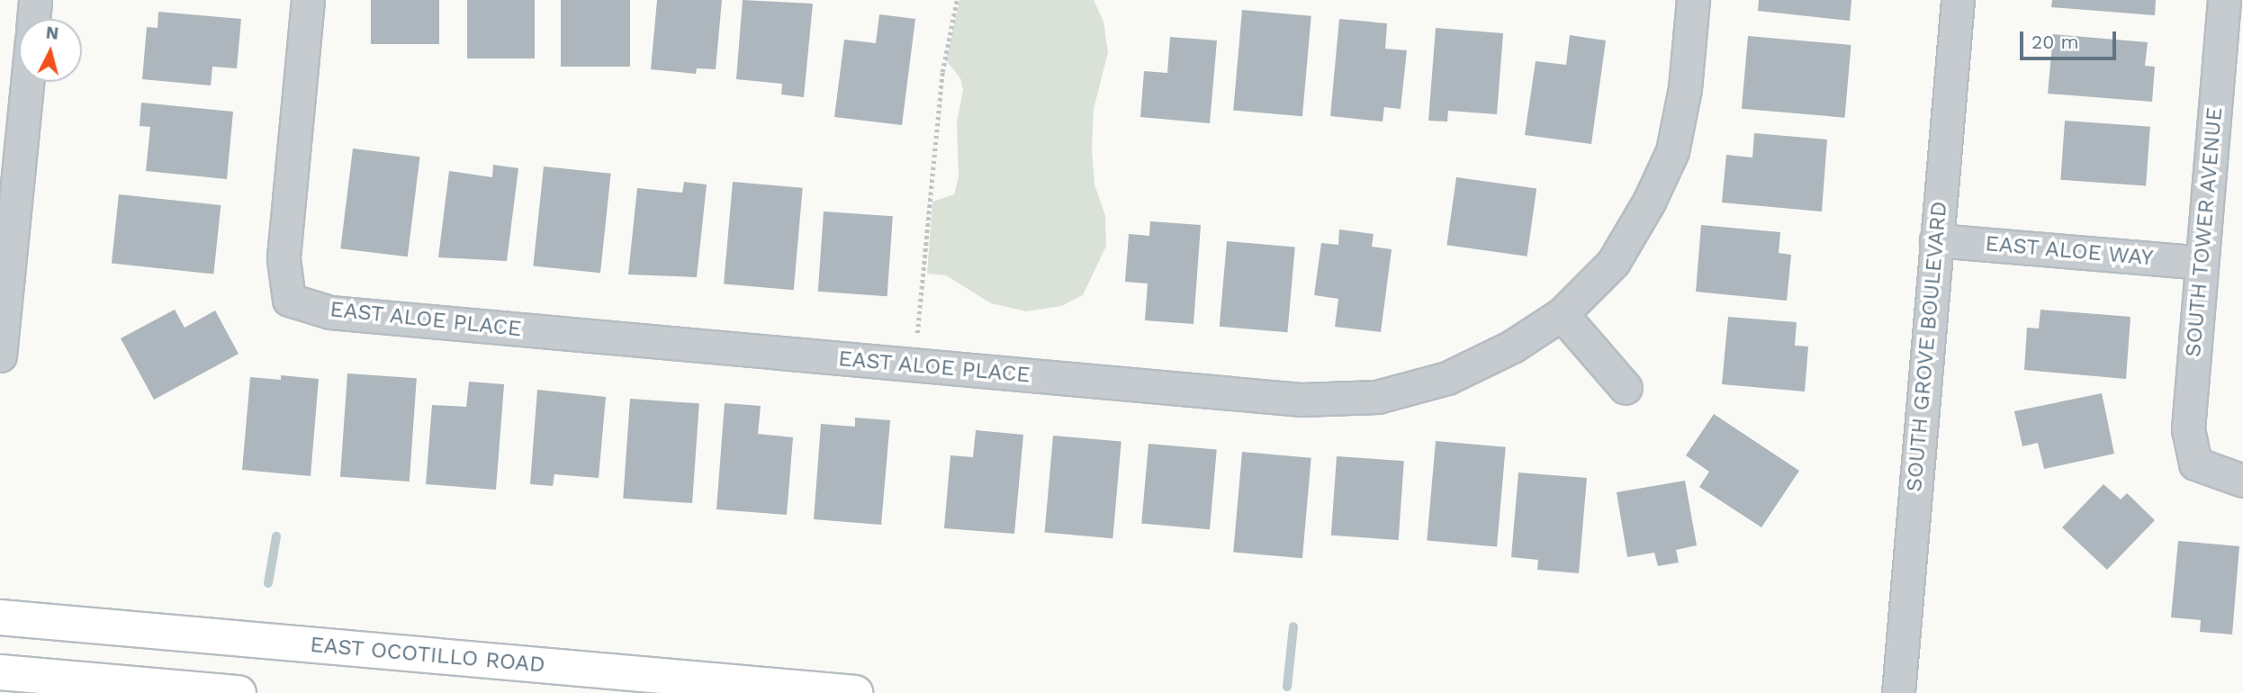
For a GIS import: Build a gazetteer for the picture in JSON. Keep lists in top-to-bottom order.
{
  "streets": {
    "main road": ["EAST OCOTILLO ROAD"],
    "street": [
      "SOUTH TOWER AVENUE",
      "EAST ALOE WAY",
      "EAST ALOE PLACE",
      "SOUTH GROVE BOULEVARD"
    ]
  },
  "crossings": [
    ["SOUTH TOWER AVENUE", "EAST ALOE WAY"],
    ["EAST ALOE WAY", "SOUTH GROVE BOULEVARD"]
  ],
  "scale_bar": "20 m",
  "north": "top"
}
